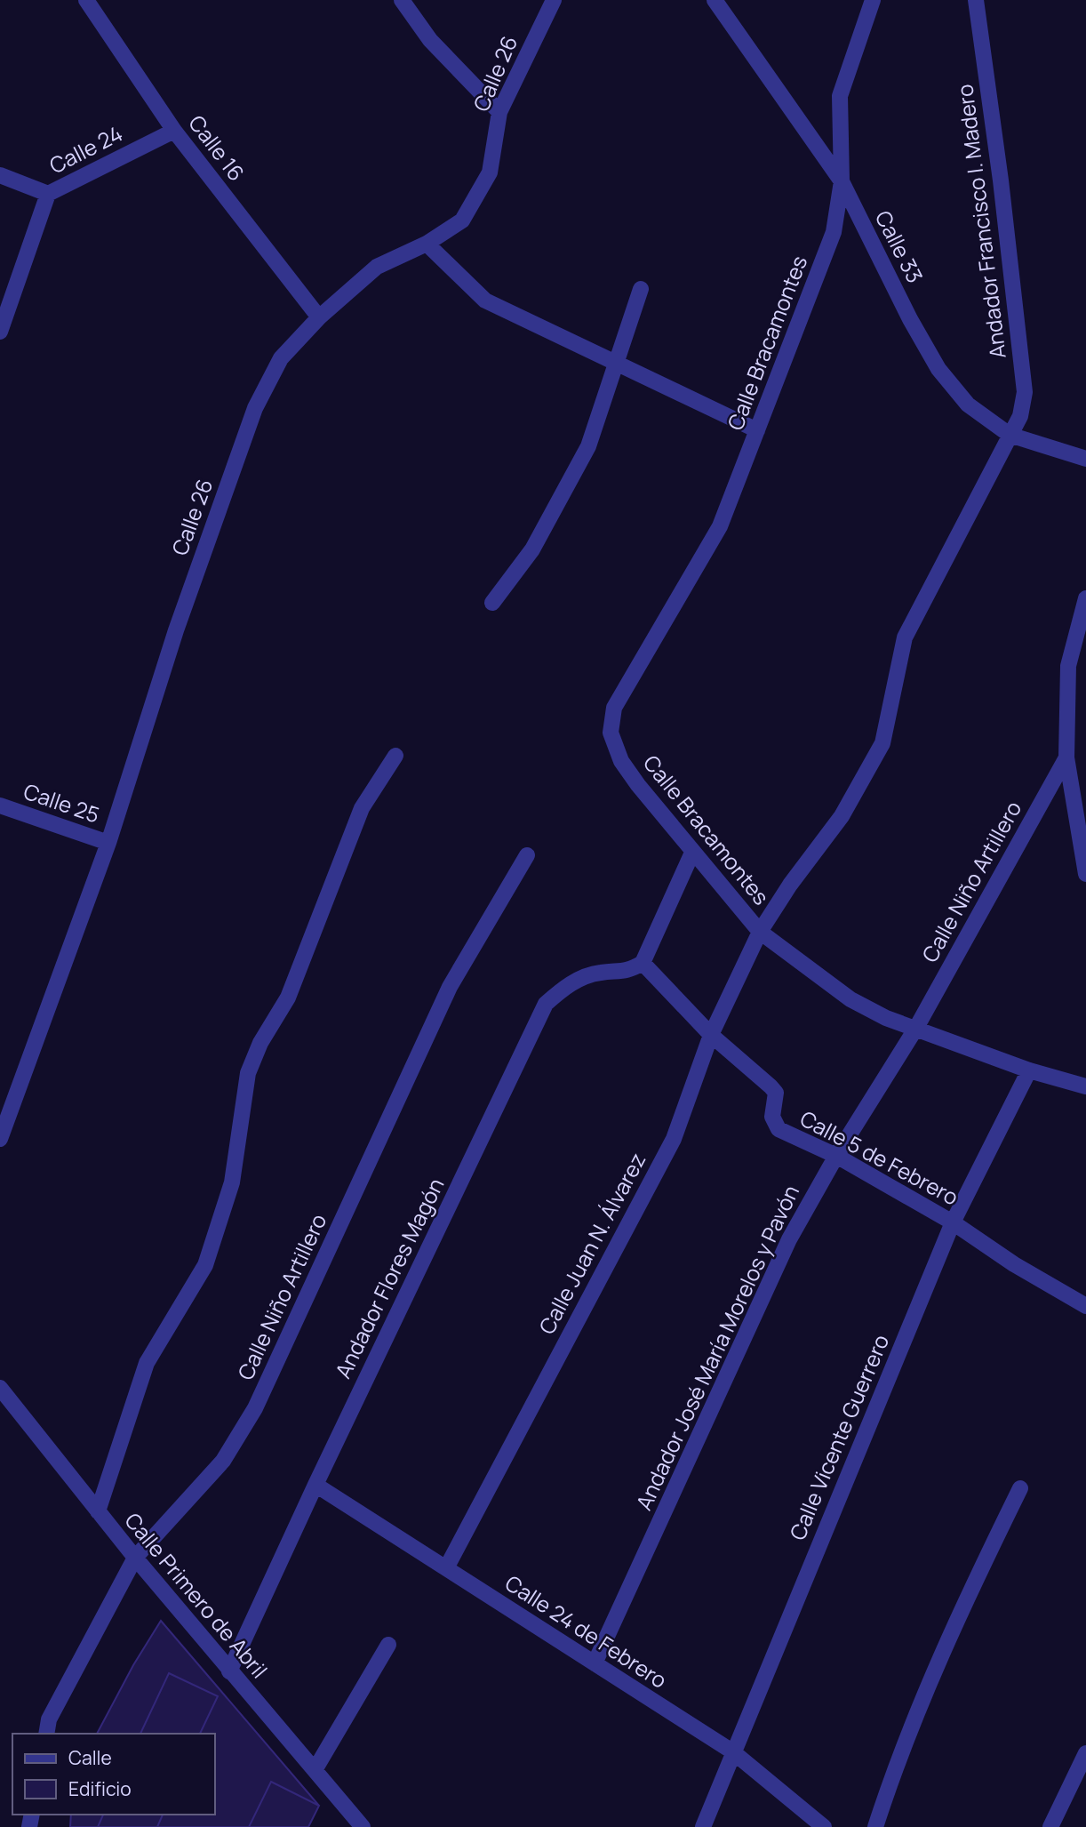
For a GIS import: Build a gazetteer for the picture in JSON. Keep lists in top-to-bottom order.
{
  "streets": {
    "street": [
      "Calle 26",
      "Calle 16",
      "Calle 24",
      "Andador Francisco I. Madero",
      "Calle 33",
      "Calle Bracamontes",
      "Calle 25",
      "Calle Niño Artillero",
      "Calle 5 de Febrero",
      "Calle Juan N. Álvarez",
      "Andador Flores Magón",
      "Andador José María Morelos y Pavón",
      "Calle Vicente Guerrero",
      "Calle Primero de Abril",
      "Calle 24 de Febrero"
    ]
  },
  "crossings": [
    ["Calle 26", "Calle 16"],
    ["Calle 26", "Calle 25"],
    ["Calle 16", "Calle 24"],
    ["Andador Francisco I. Madero", "Calle 33"],
    ["Andador Francisco I. Madero", "Calle Bracamontes"],
    ["Andador Francisco I. Madero", "Calle Juan N. Álvarez"],
    ["Calle 33", "Calle Bracamontes"],
    ["Calle Bracamontes", "Calle Niño Artillero"],
    ["Calle Bracamontes", "Calle Juan N. Álvarez"],
    ["Calle Bracamontes", "Andador José María Morelos y Pavón"],
    ["Calle Bracamontes", "Calle Vicente Guerrero"],
    ["Calle Niño Artillero", "Andador José María Morelos y Pavón"],
    ["Calle Niño Artillero", "Calle Primero de Abril"],
    ["Calle 5 de Febrero", "Calle Juan N. Álvarez"],
    ["Calle 5 de Febrero", "Andador Flores Magón"],
    ["Calle 5 de Febrero", "Andador José María Morelos y Pavón"],
    ["Calle 5 de Febrero", "Calle Vicente Guerrero"],
    ["Calle Juan N. Álvarez", "Calle 24 de Febrero"],
    ["Andador Flores Magón", "Calle Primero de Abril"],
    ["Andador Flores Magón", "Calle 24 de Febrero"],
    ["Andador José María Morelos y Pavón", "Calle 24 de Febrero"],
    ["Calle Vicente Guerrero", "Calle 24 de Febrero"]
  ],
  "legend": ["Calle", "Edificio"]
}
